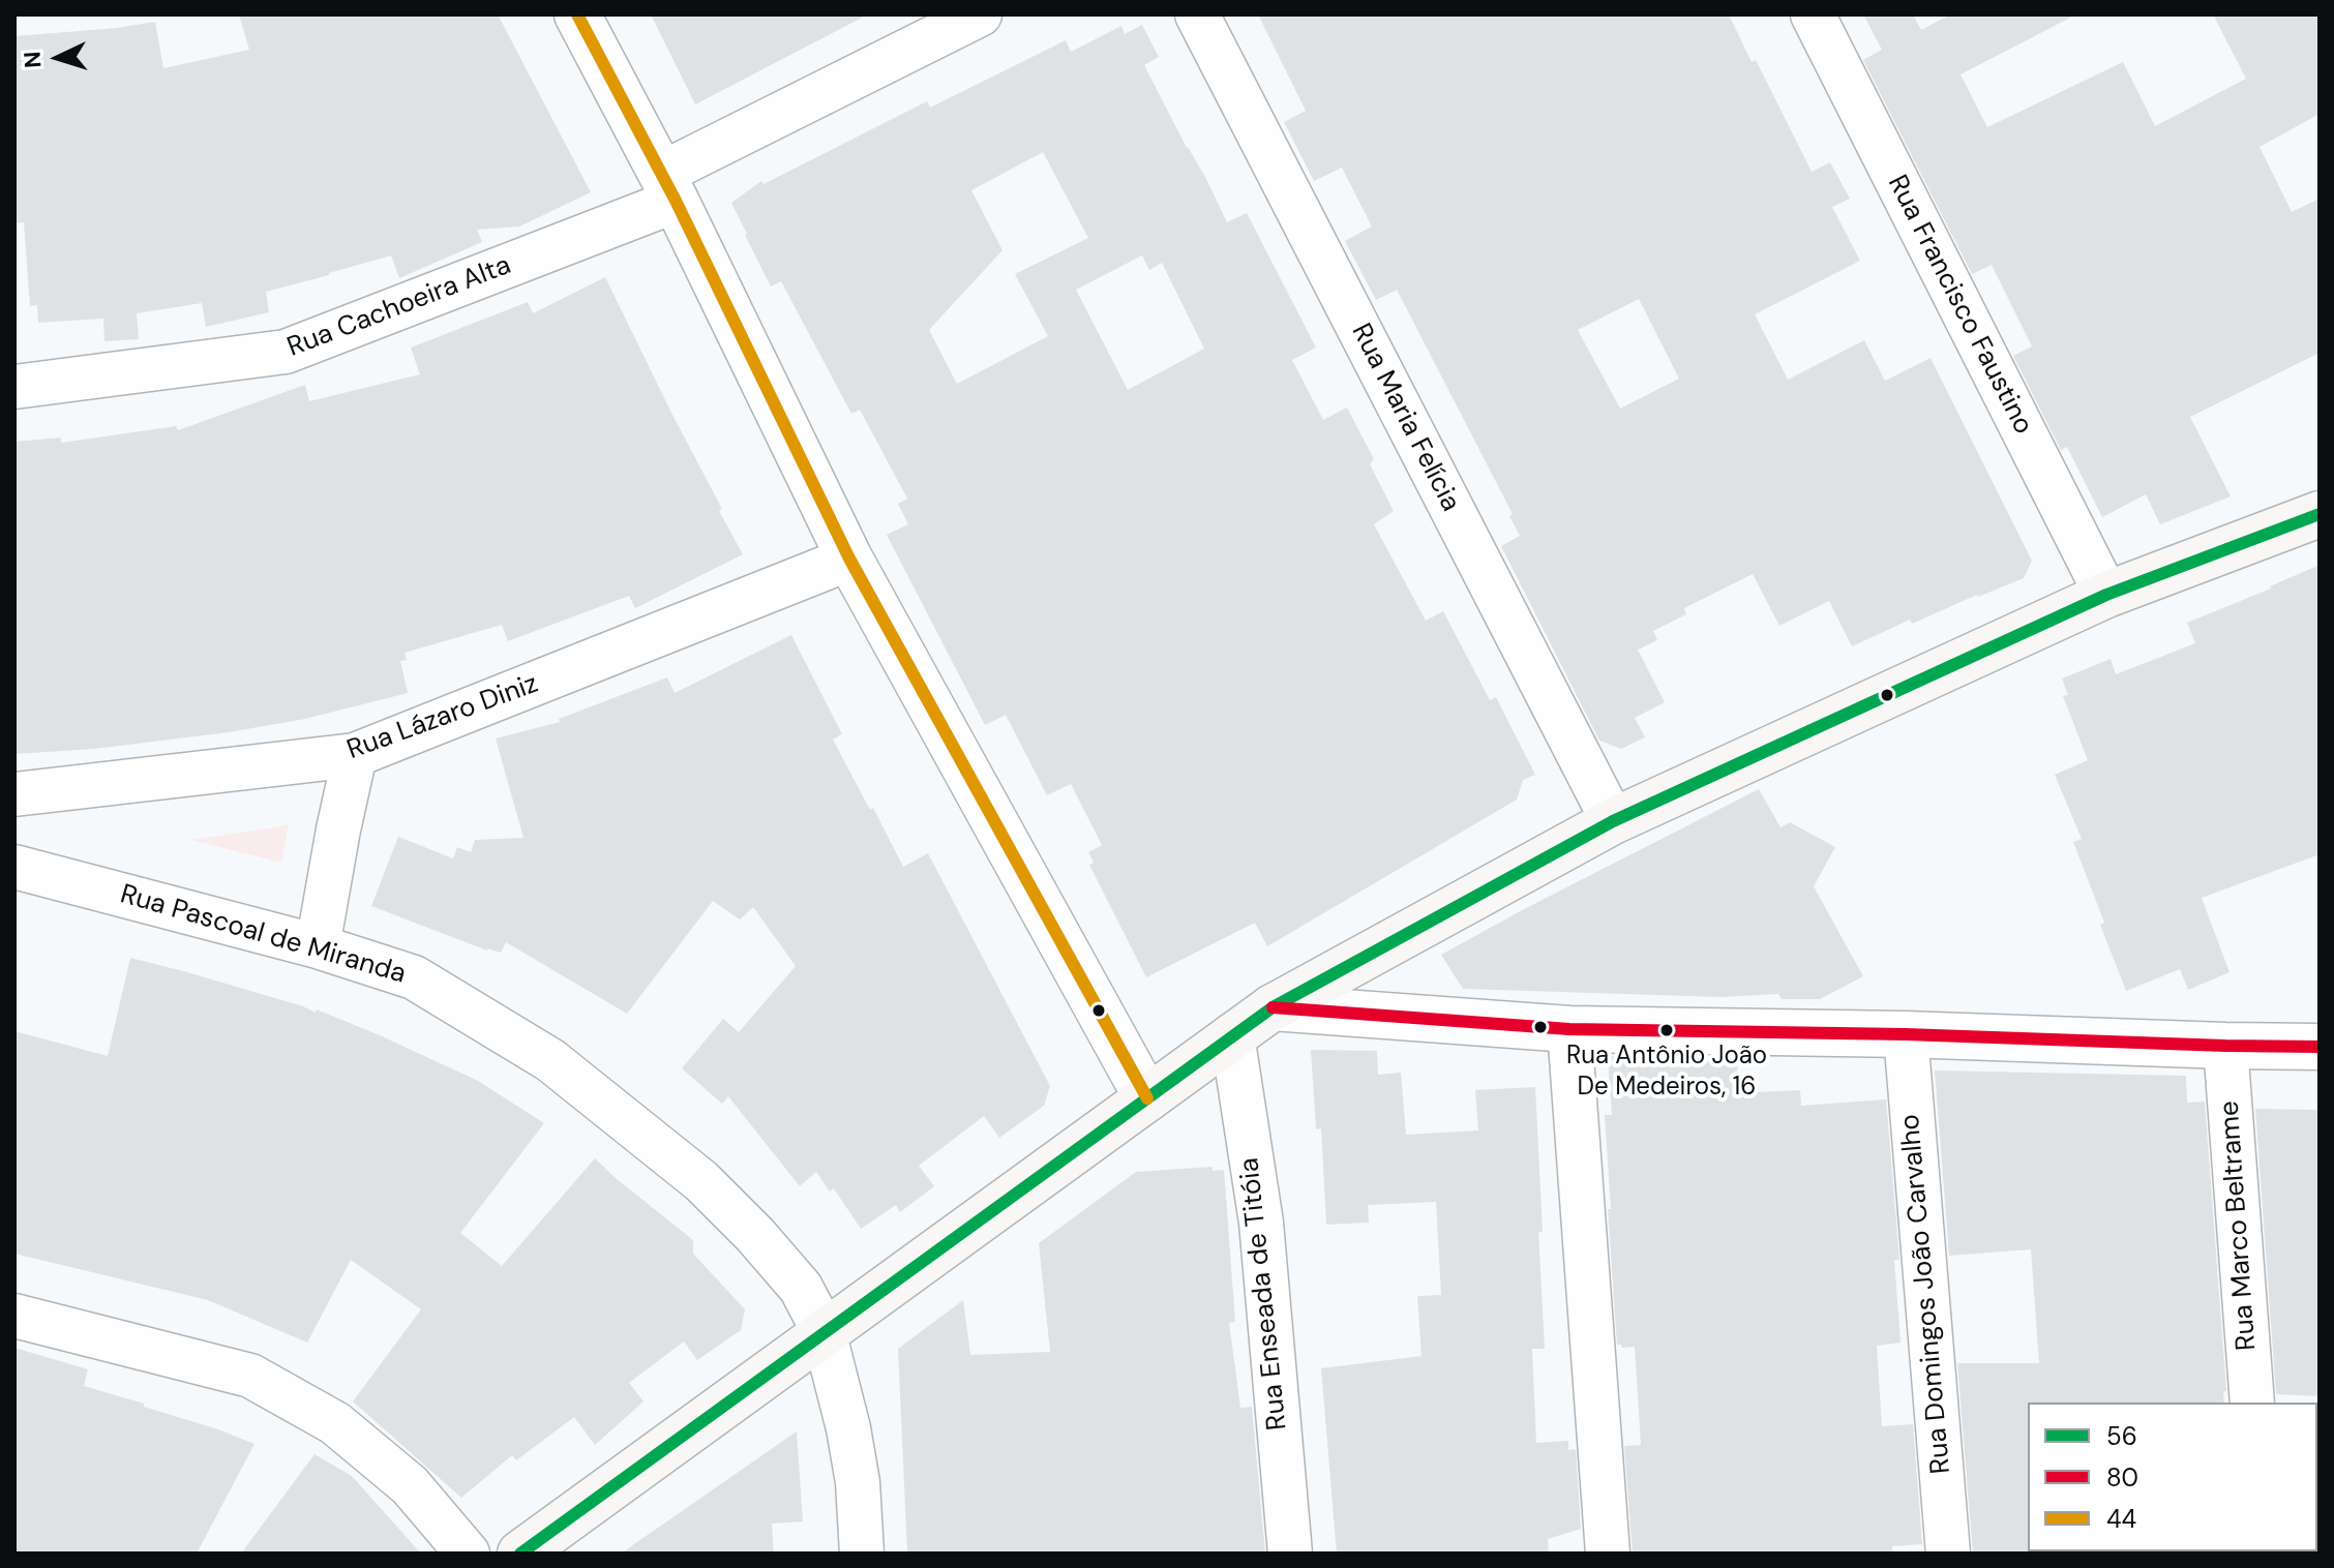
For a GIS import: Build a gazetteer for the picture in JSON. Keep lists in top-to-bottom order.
{
  "streets": {
    "street": [
      "Rua Francisco Faustino",
      "Rua Cachoeira Alta",
      "Rua Maria Felícia",
      "Rua Lázaro Diniz",
      "Rua Pascoal de Miranda",
      "Rua Marco Beltrame",
      "Rua Enseada de Titóia",
      "Rua Domingos João Carvalho"
    ]
  },
  "places": ["Rua Antônio João De Medeiros, 16"],
  "lines": ["transit line 44", "transit line 56", "transit line 80"],
  "legend": ["56", "80", "44"],
  "north": "left"
}
